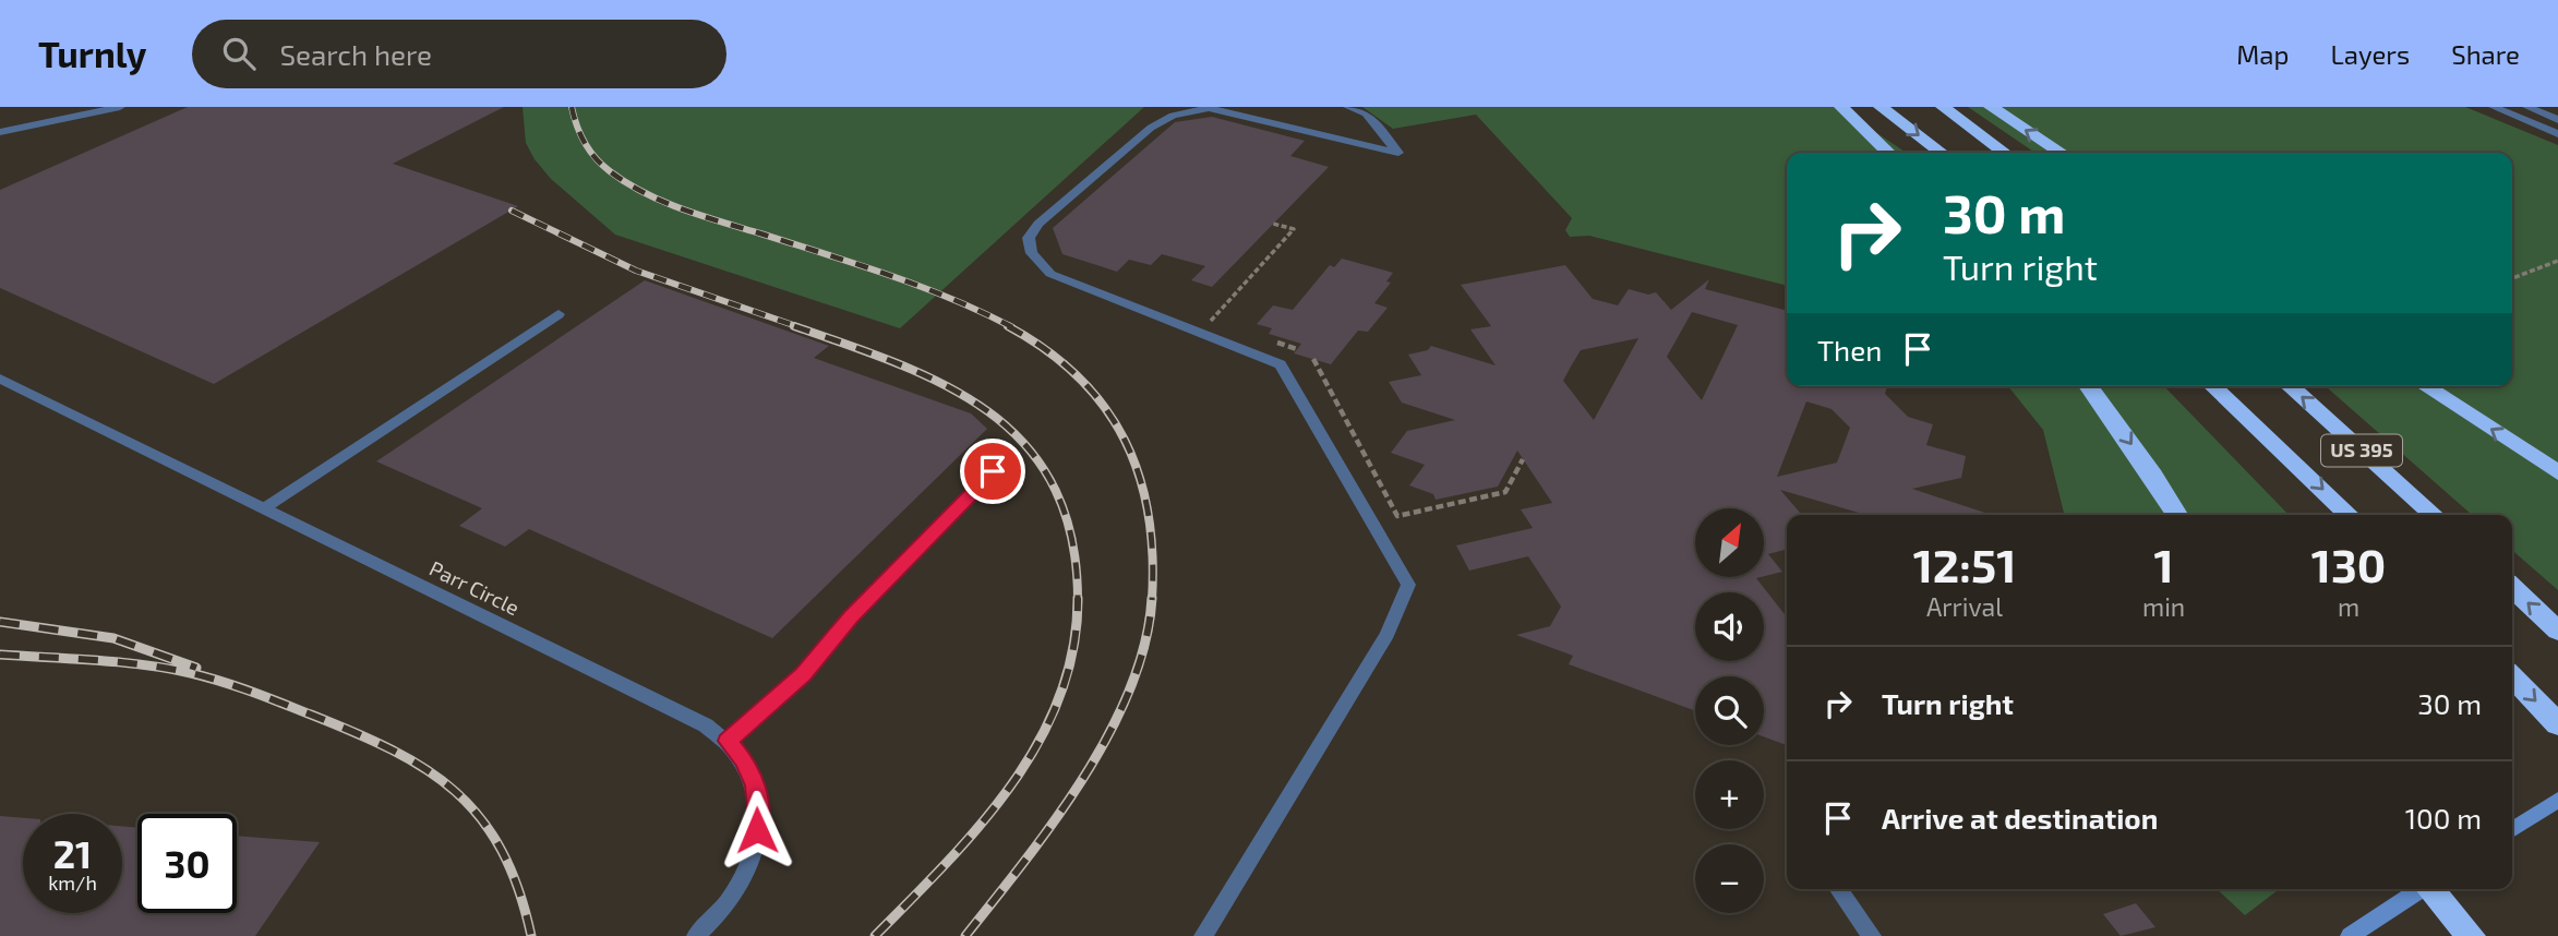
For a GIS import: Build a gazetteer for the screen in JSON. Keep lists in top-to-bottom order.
{
  "streets": {
    "highway": ["US 395"],
    "street": ["Parr Circle"]
  },
  "north": "top right",
  "page": {
    "header": "Turnly",
    "search": "Search here",
    "nav": ["Map", "Layers", "Share"],
    "turn": ["30 m", "Turn right"],
    "then": "Then",
    "map_buttons": ["+", "−"],
    "eta": [
      "12:51",
      "Arrival",
      "1",
      "min",
      "130",
      "m"
    ],
    "list": [
      {
        "name": "Turn right",
        "value": "30 m"
      },
      {
        "name": "Arrive at destination",
        "value": "100 m"
      }
    ],
    "speed": "21 km/h",
    "limit": "30"
  }
}
